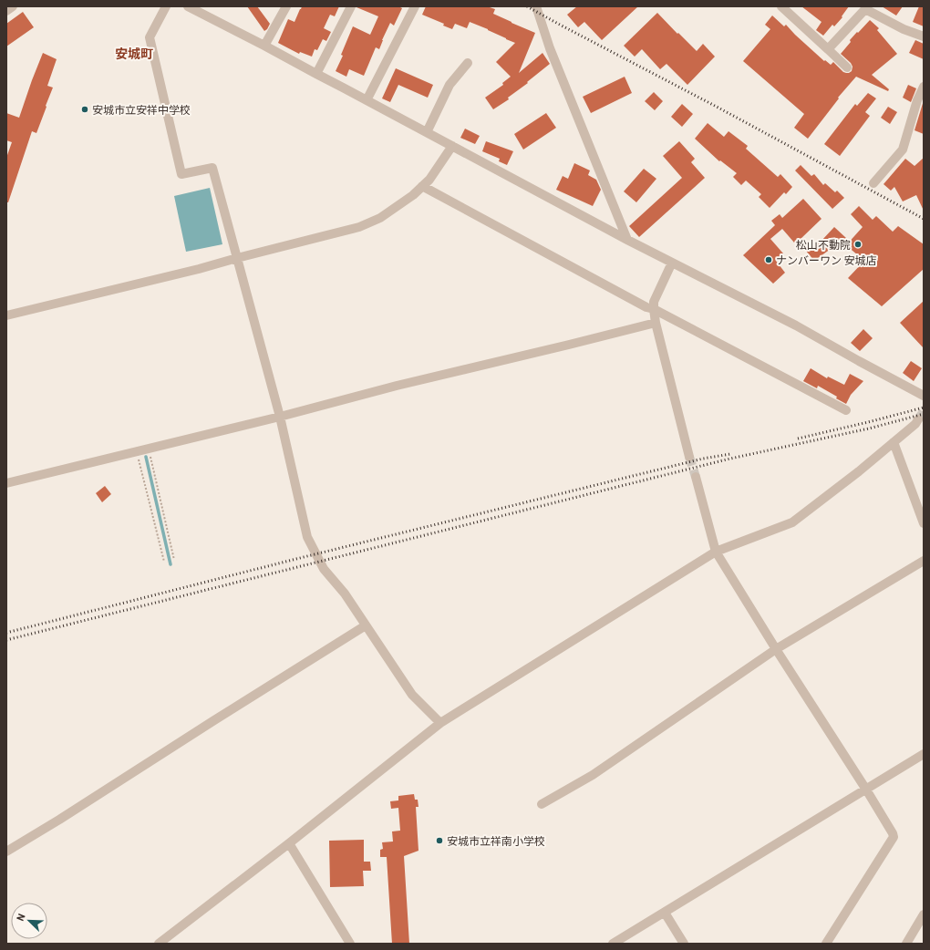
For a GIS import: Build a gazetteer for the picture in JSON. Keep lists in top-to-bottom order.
{
  "districts": ["安城町"],
  "places": [
    "安城市立安祥中学校",
    "松山不動院",
    "ナンバーワン 安城店",
    "安城市立祥南小学校"
  ],
  "north": "top left"
}
